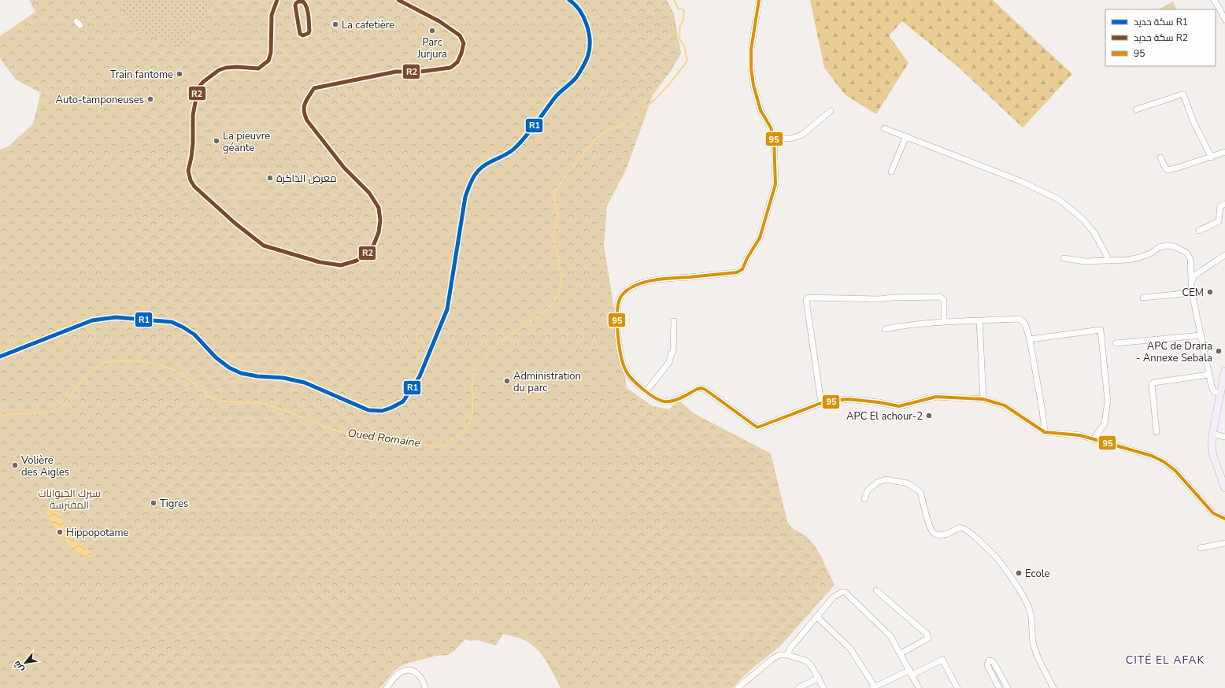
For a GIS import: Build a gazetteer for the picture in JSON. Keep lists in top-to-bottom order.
{
  "districts": ["CITÉ EL AFAK"],
  "water": ["Oued Romaine"],
  "parks": ["سيرك الحيوانات المفترسة"],
  "places": [
    "La cafetière",
    "Parc Jurjura",
    "Train fantome",
    "Auto-tamponeuses",
    "La pieuvre géante",
    "معرض الذاكرة",
    "CEM",
    "APC de Draria - Annexe Sebala",
    "Administration du parc",
    "APC El achour-2",
    "Volière des Aigles",
    "Tigres",
    "Hippopotame",
    "Ecole"
  ],
  "lines": ["rail line R1", "rail line R2", "transit line 95"],
  "legend": ["سكة حديد R1", "سكة حديد R2", "95"],
  "north": "bottom left"
}
